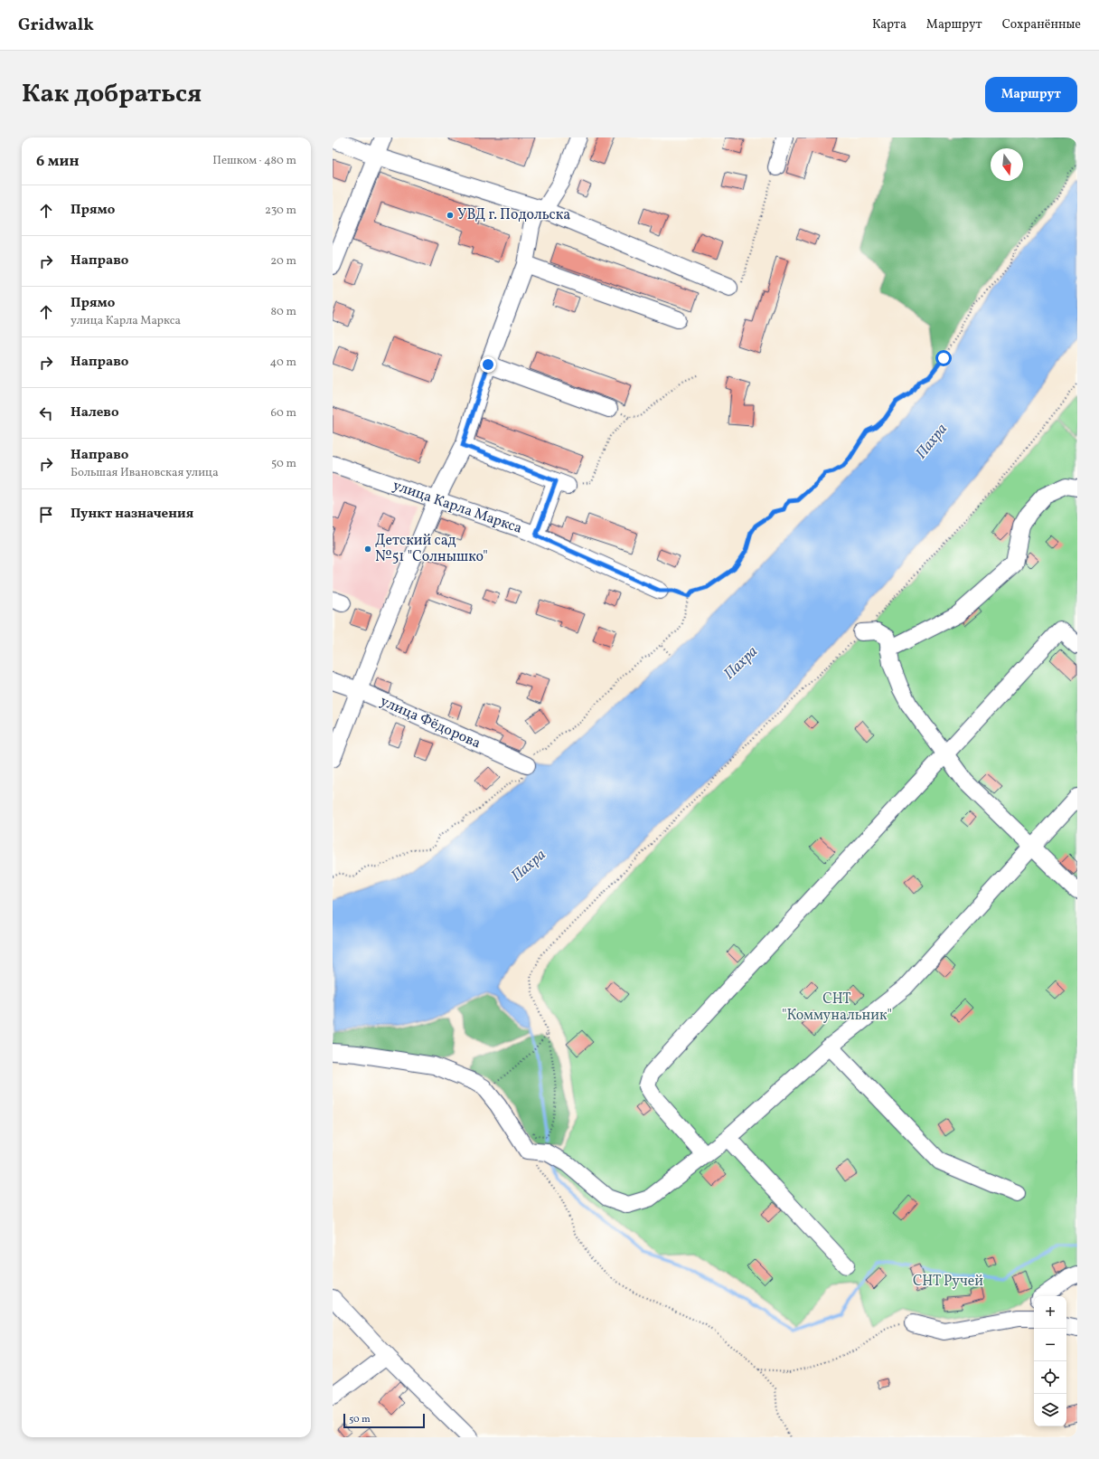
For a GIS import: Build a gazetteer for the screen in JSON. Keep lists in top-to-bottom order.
{
  "streets": {
    "street": ["улица Карла Маркса", "улица Фёдорова"]
  },
  "water": ["Пахра"],
  "parks": ["СНТ \"Коммунальник\"", "СНТ Ручей"],
  "places": ["УВД г. Подольска", "Детский сад №51 \"Солнышко\""],
  "scale_bar": "50 m",
  "north": "bottom",
  "page": {
    "header": "Gridwalk",
    "nav": ["Карта", "Маршрут", "Сохранённые"],
    "title": "Как добраться",
    "buttons": "Маршрут",
    "heading": ["6 мин", "Пешком · 480 m"],
    "list": [
      ["Прямо", "230 m"],
      ["Направо", "20 m"],
      ["Прямо", "улица Карла Маркса", "80 m"],
      ["Направо", "40 m"],
      ["Налево", "60 m"],
      ["Направо", "Большая Ивановская улица", "50 m"],
      "Пункт назначения"
    ],
    "map_buttons": ["+", "−"],
    "scale": "50 m"
  }
}
